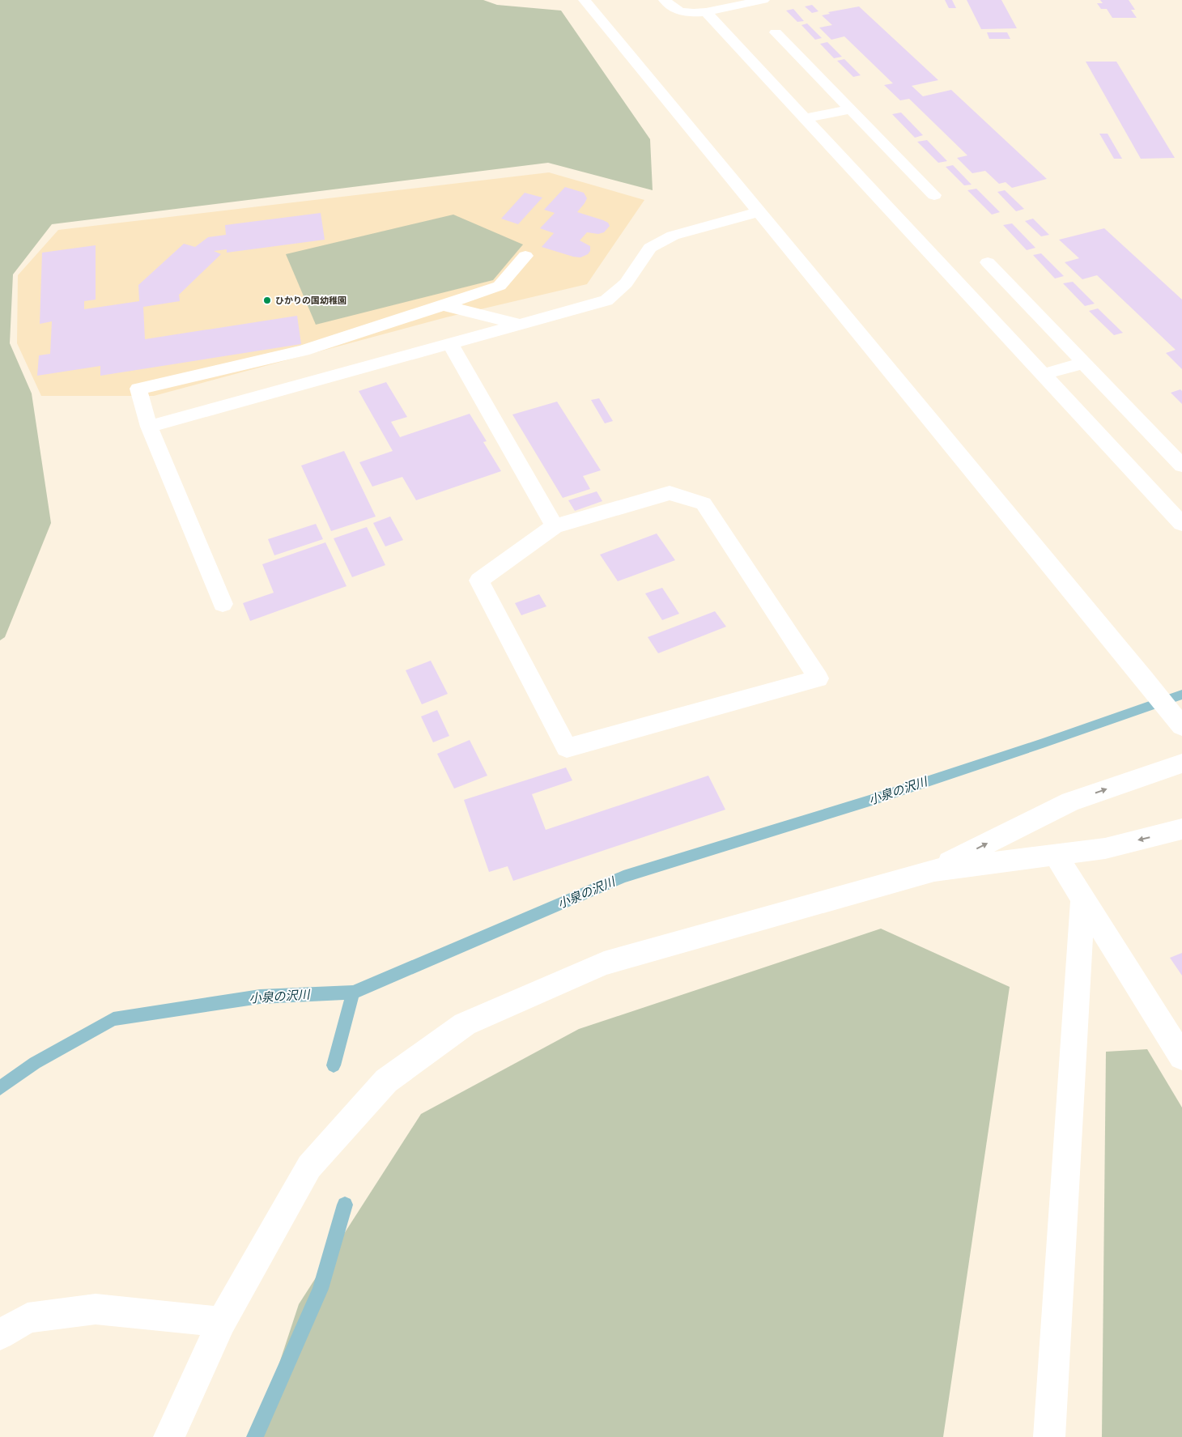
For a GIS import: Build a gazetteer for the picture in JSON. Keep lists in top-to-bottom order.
{
  "water": ["小泉の沢川"],
  "places": ["ひかりの国幼稚園"]
}
